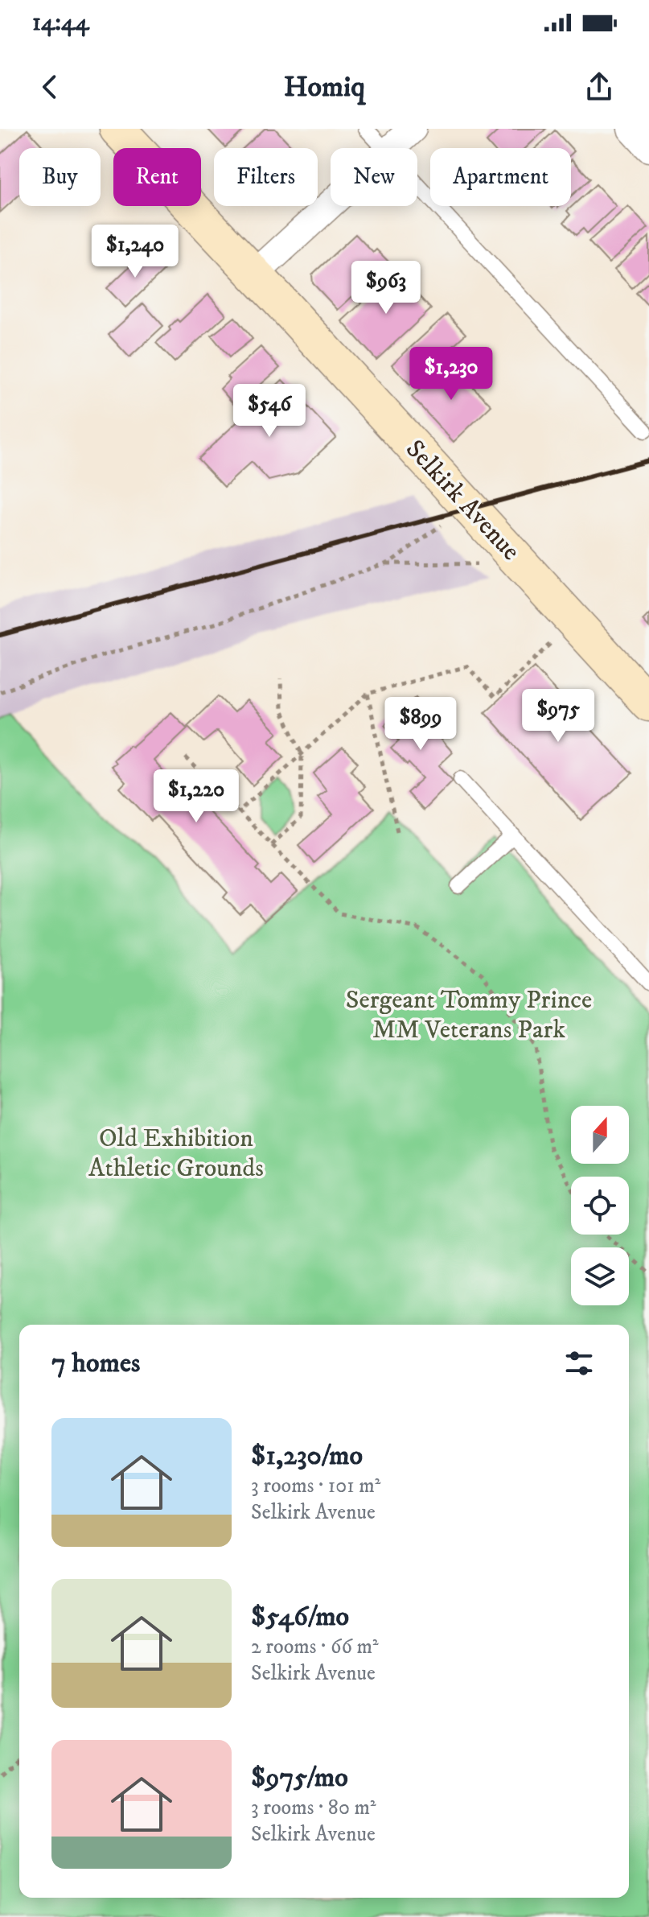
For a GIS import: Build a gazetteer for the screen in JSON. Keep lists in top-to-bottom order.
{
  "streets": {
    "main road": ["Selkirk Avenue"]
  },
  "parks": ["Sergeant Tommy Prince MM Veterans Park", "Old Exhibition Athletic Grounds"],
  "north": "top",
  "page": {
    "status": "14:44",
    "header": "Homiq",
    "chip": [
      "Buy",
      "Rent",
      "Filters",
      "New",
      "Apartment"
    ],
    "price": [
      "$1,240",
      "$963",
      "$1,230",
      "$546",
      "$975",
      "$899",
      "$1,220"
    ],
    "heading": "7 homes",
    "list": [
      {
        "name": "$1,230/mo",
        "note": "3 rooms · 101 m² · Selkirk Avenue"
      },
      {
        "name": "$546/mo",
        "note": "2 rooms · 66 m² · Selkirk Avenue"
      },
      {
        "name": "$975/mo",
        "note": "3 rooms · 80 m² · Selkirk Avenue"
      }
    ]
  }
}
